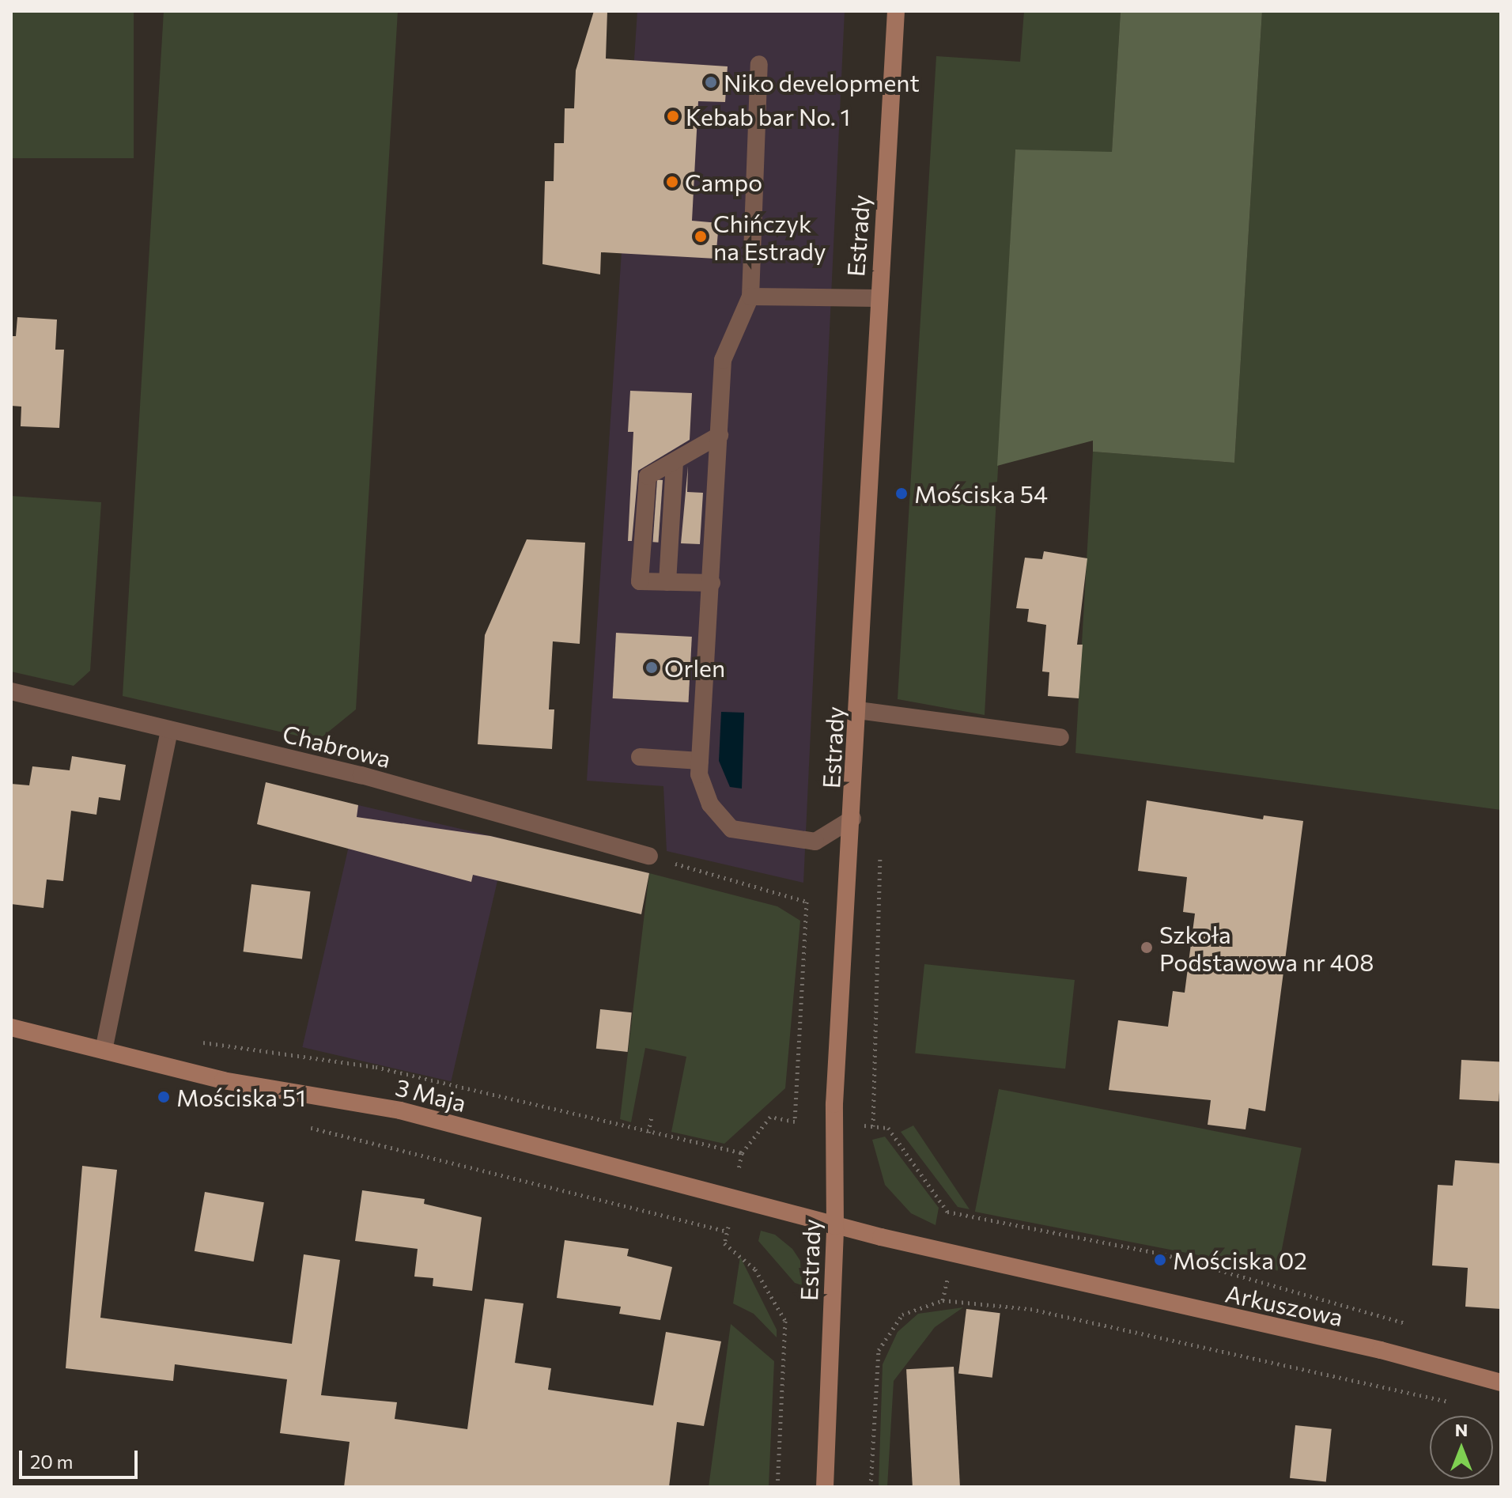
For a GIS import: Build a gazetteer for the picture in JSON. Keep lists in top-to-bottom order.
{
  "streets": {
    "main road": ["Estrady", "3 Maja", "Arkuszowa"],
    "street": ["Chabrowa"]
  },
  "crossings": [
    ["Estrady", "3 Maja"],
    ["Estrady", "Arkuszowa"],
    ["3 Maja", "Arkuszowa"]
  ],
  "places": [
    "Niko development",
    "Kebab bar No. 1",
    "Campo",
    "Chińczyk na Estrady",
    "Mościska 54",
    "Orlen",
    "Szkoła Podstawowa nr 408",
    "Mościska 51",
    "Mościska 02"
  ],
  "scale_bar": "20 m",
  "north": "top"
}
